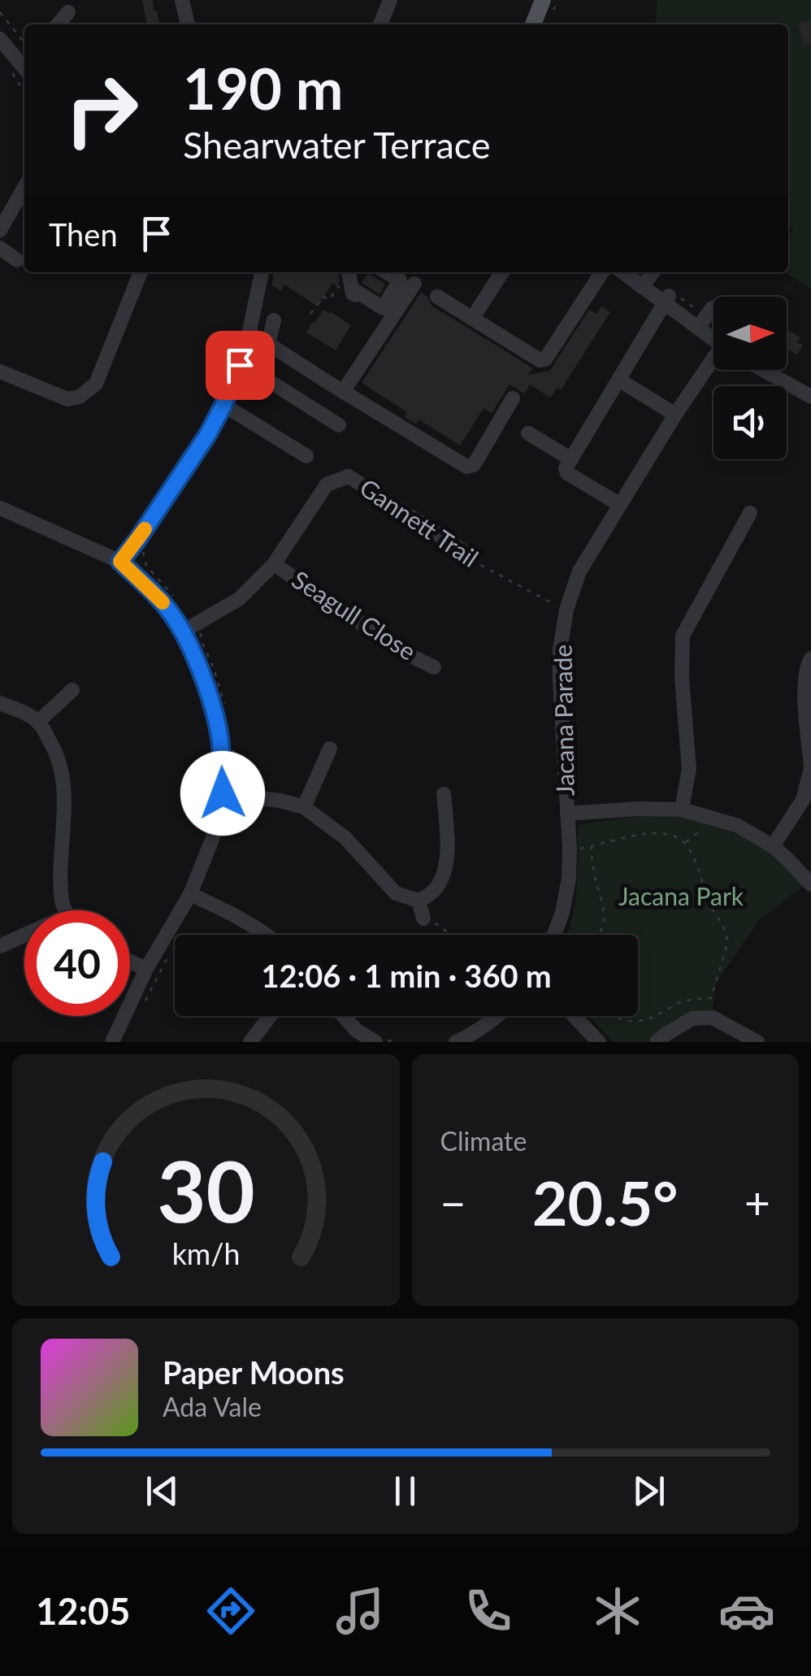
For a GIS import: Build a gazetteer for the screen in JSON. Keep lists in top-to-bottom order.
{
  "streets": {
    "street": ["Gannett Trail", "Seagull Close", "Jacana Parade"]
  },
  "crossings": [
    ["Gannett Trail", "Seagull Close"],
    ["Gannett Trail", "Jacana Parade"]
  ],
  "parks": ["Jacana Park"],
  "north": "right",
  "page": {
    "turn": ["190 m", "Shearwater Terrace"],
    "then": "Then",
    "limit": "40",
    "trip": "12:06 · 1 min · 360 m",
    "tile": "Climate",
    "heat": ["−", "20.5°", "+"],
    "song": ["Paper Moons", "Ada Vale"],
    "tabs": "12:05",
    "gauge": ["30", "km/h"]
  }
}
